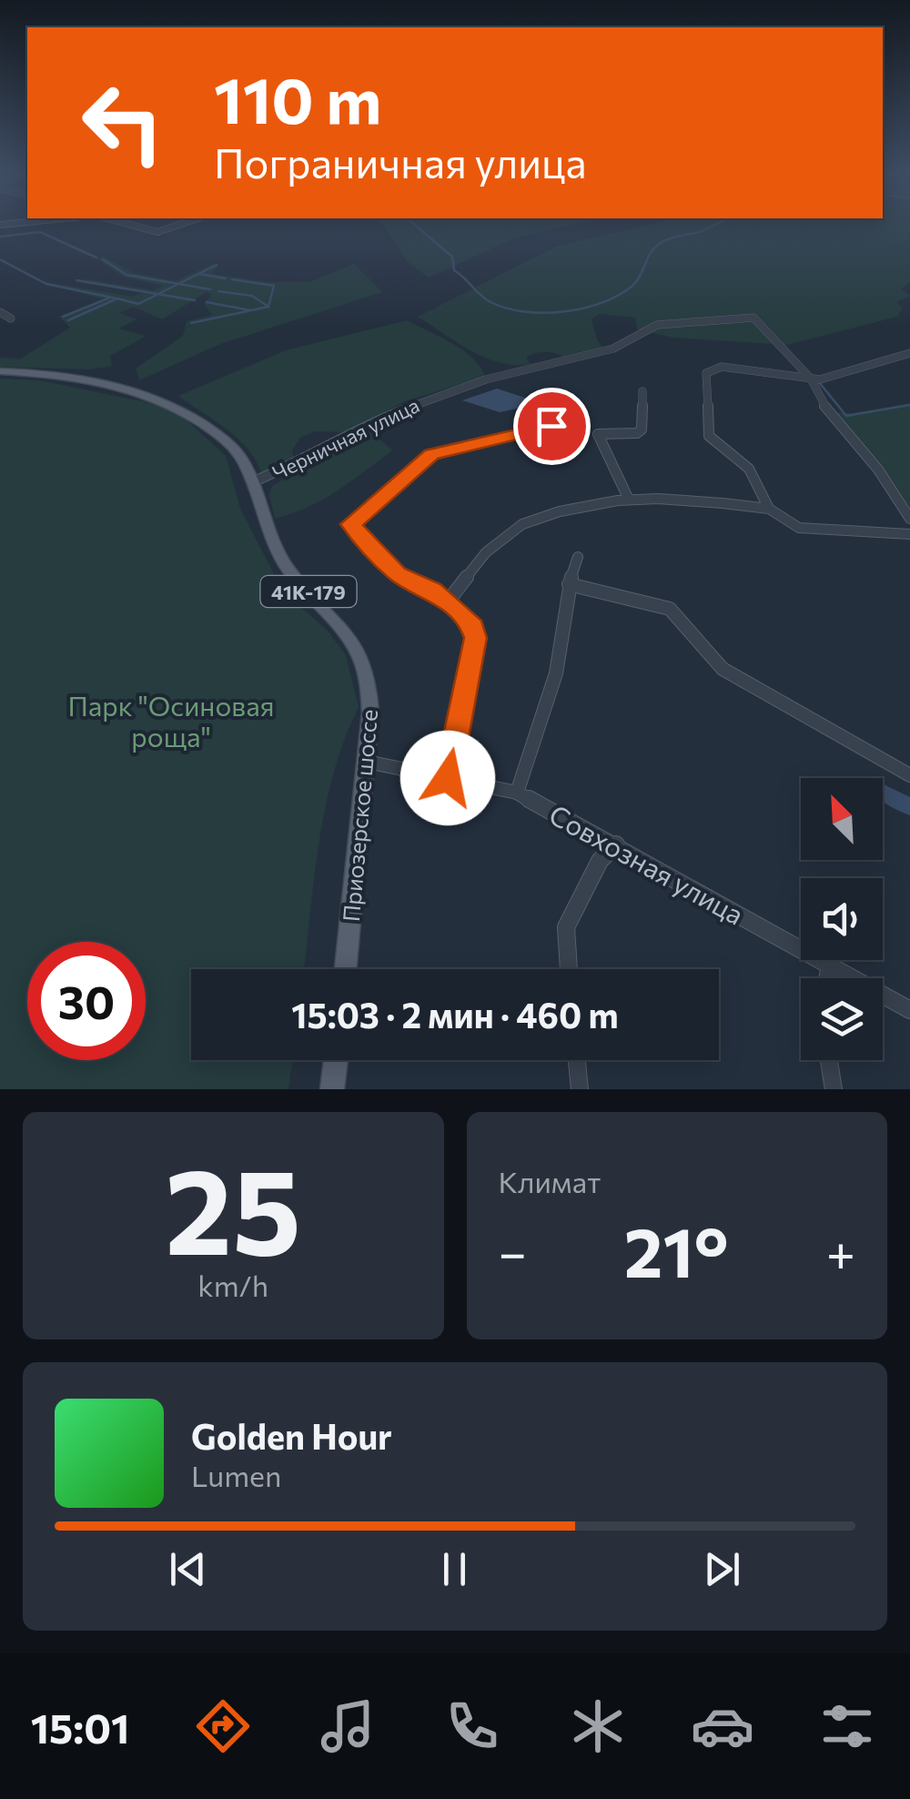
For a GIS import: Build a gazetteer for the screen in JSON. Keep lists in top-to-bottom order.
{
  "streets": {
    "main road": ["41К-179", "Приозерское шоссе"],
    "street": ["Черничная улица", "Совхозная улица"]
  },
  "crossings": [
    ["Черничная улица", "Приозерское шоссе"],
    ["Приозерское шоссе", "Совхозная улица"]
  ],
  "parks": ["Парк \"Осиновая роща\""],
  "north": "top left",
  "page": {
    "turn": ["110 m", "Пограничная улица"],
    "limit": "30",
    "trip": "15:03 · 2 мин · 460 m",
    "tile": [
      ["25", "km/h"],
      "Климат"
    ],
    "heat": ["−", "21°", "+"],
    "song": ["Golden Hour", "Lumen"],
    "tabs": "15:01"
  }
}
